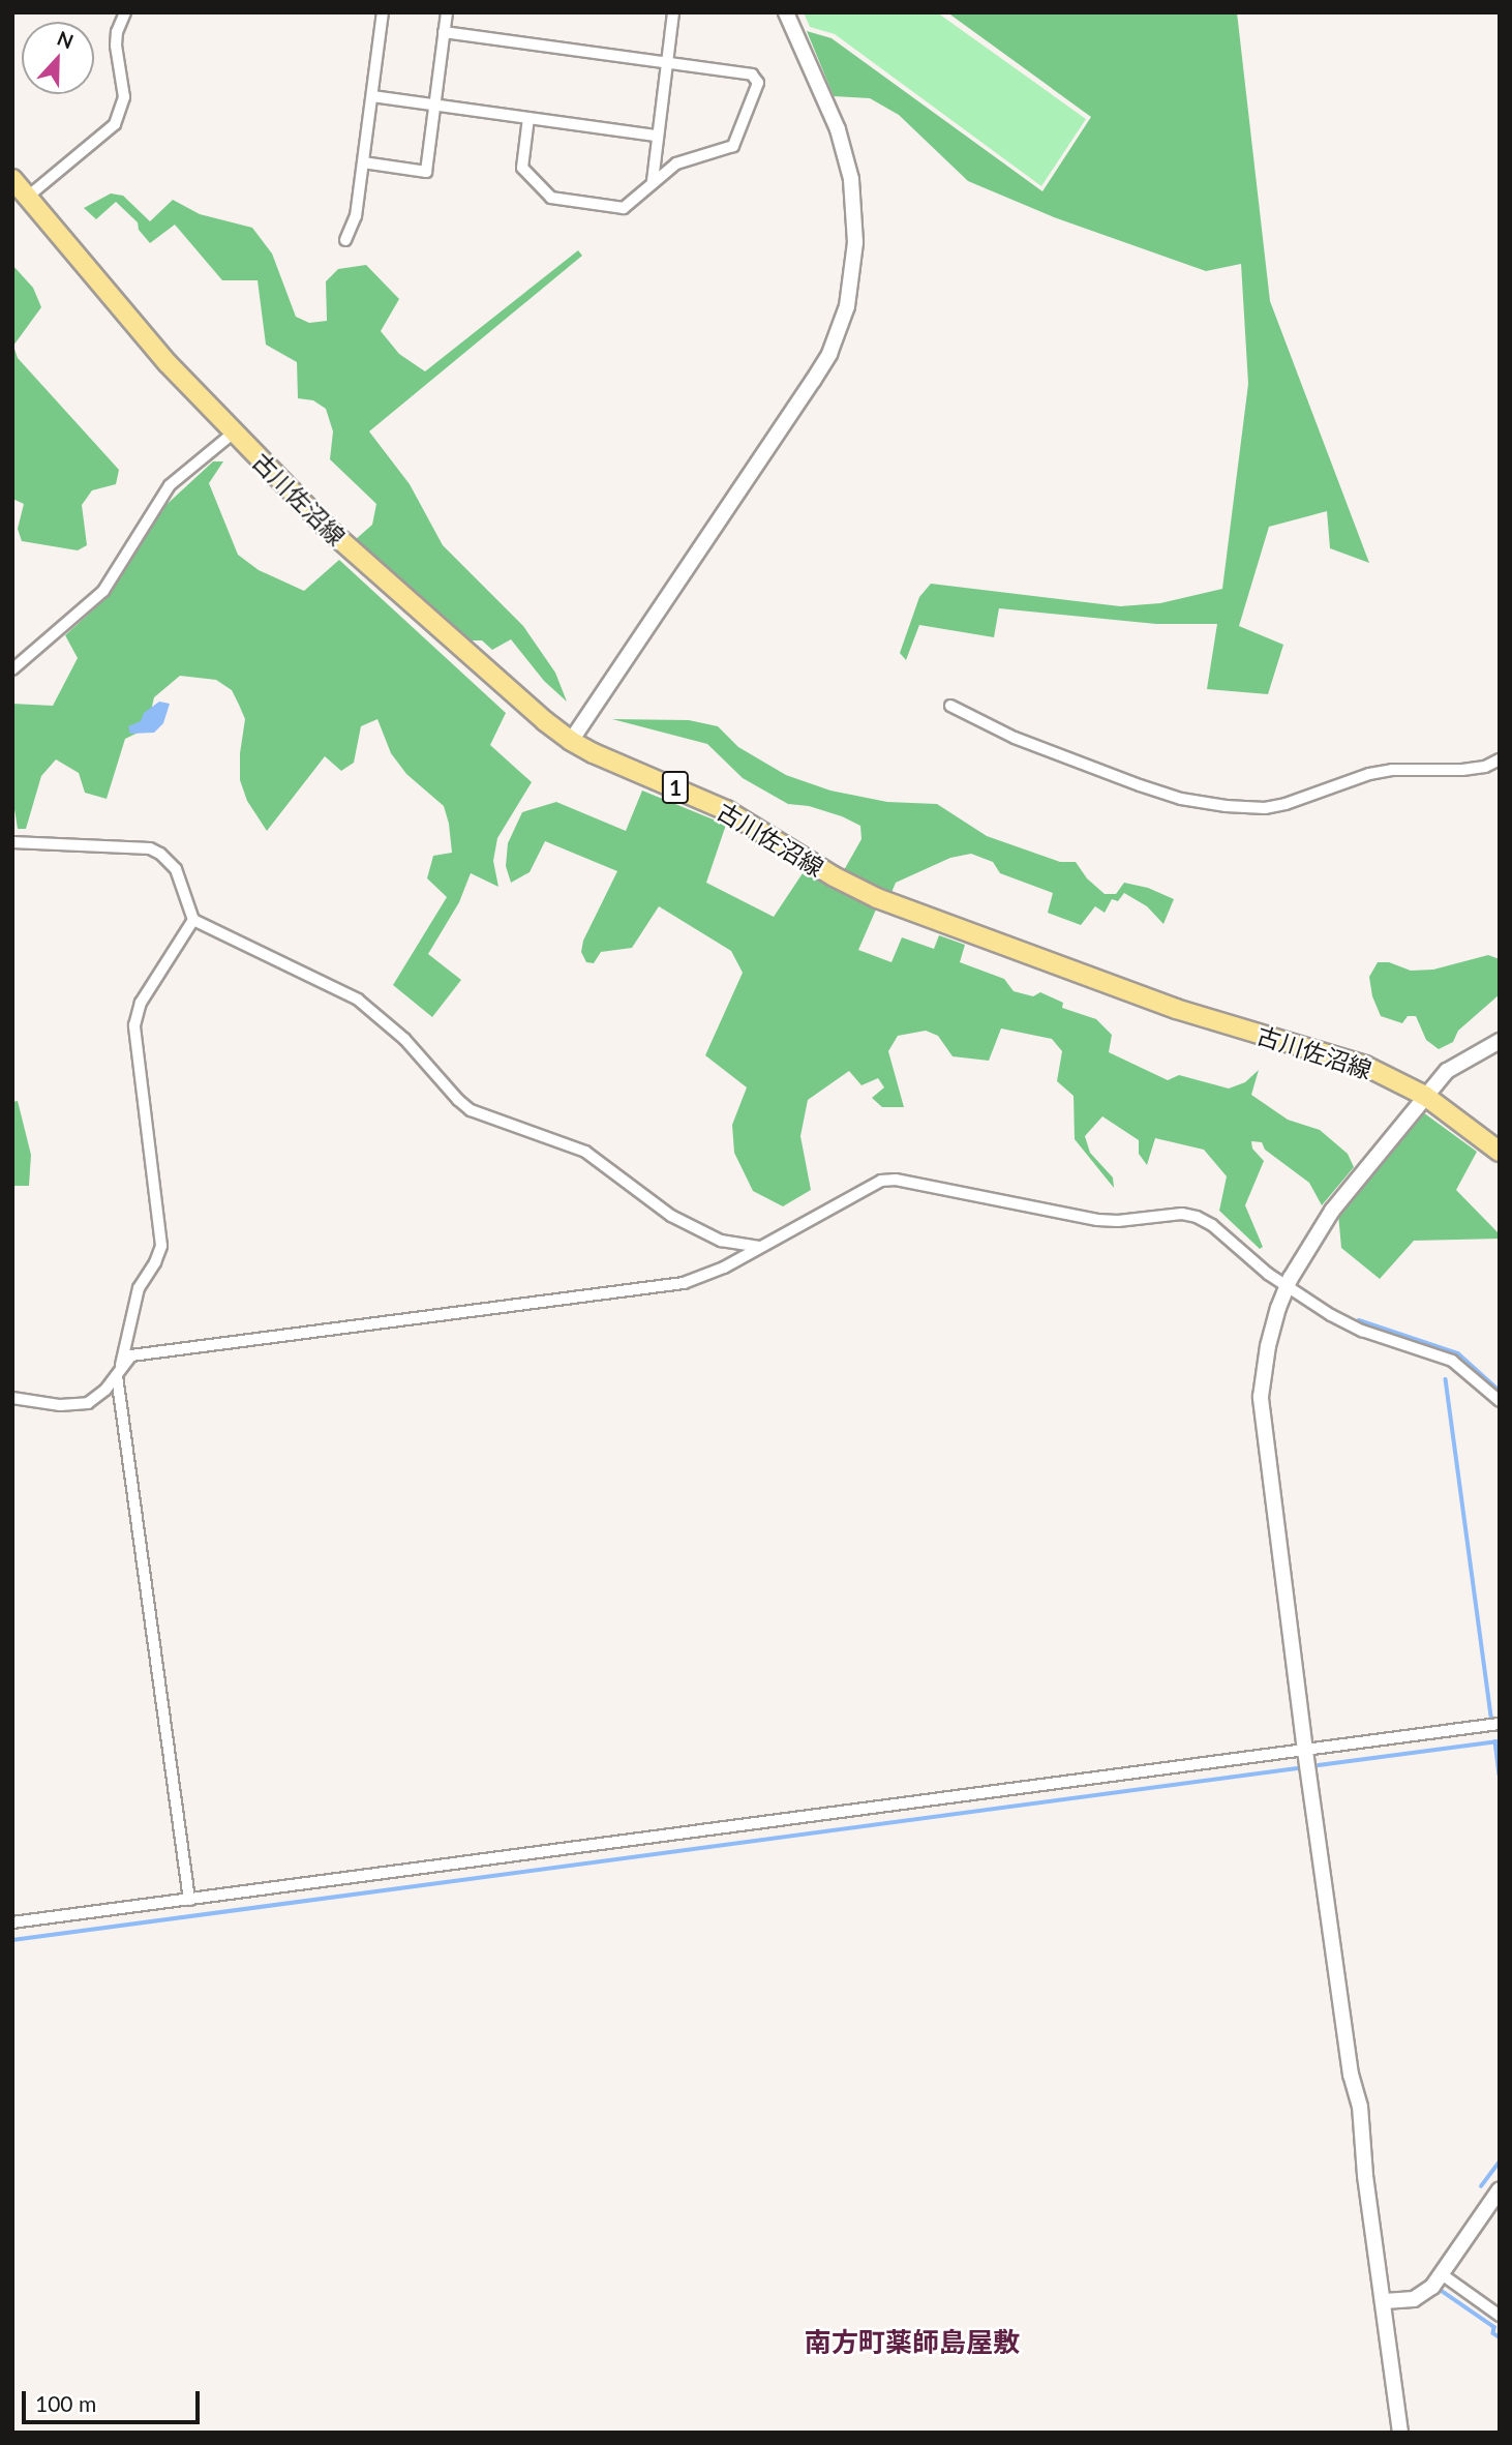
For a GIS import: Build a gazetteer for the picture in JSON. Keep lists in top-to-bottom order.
{
  "streets": {
    "main road": ["古川佐沼線", "1"]
  },
  "districts": ["南方町薬師島屋敷"],
  "scale_bar": "100 m",
  "north": "top"
}
